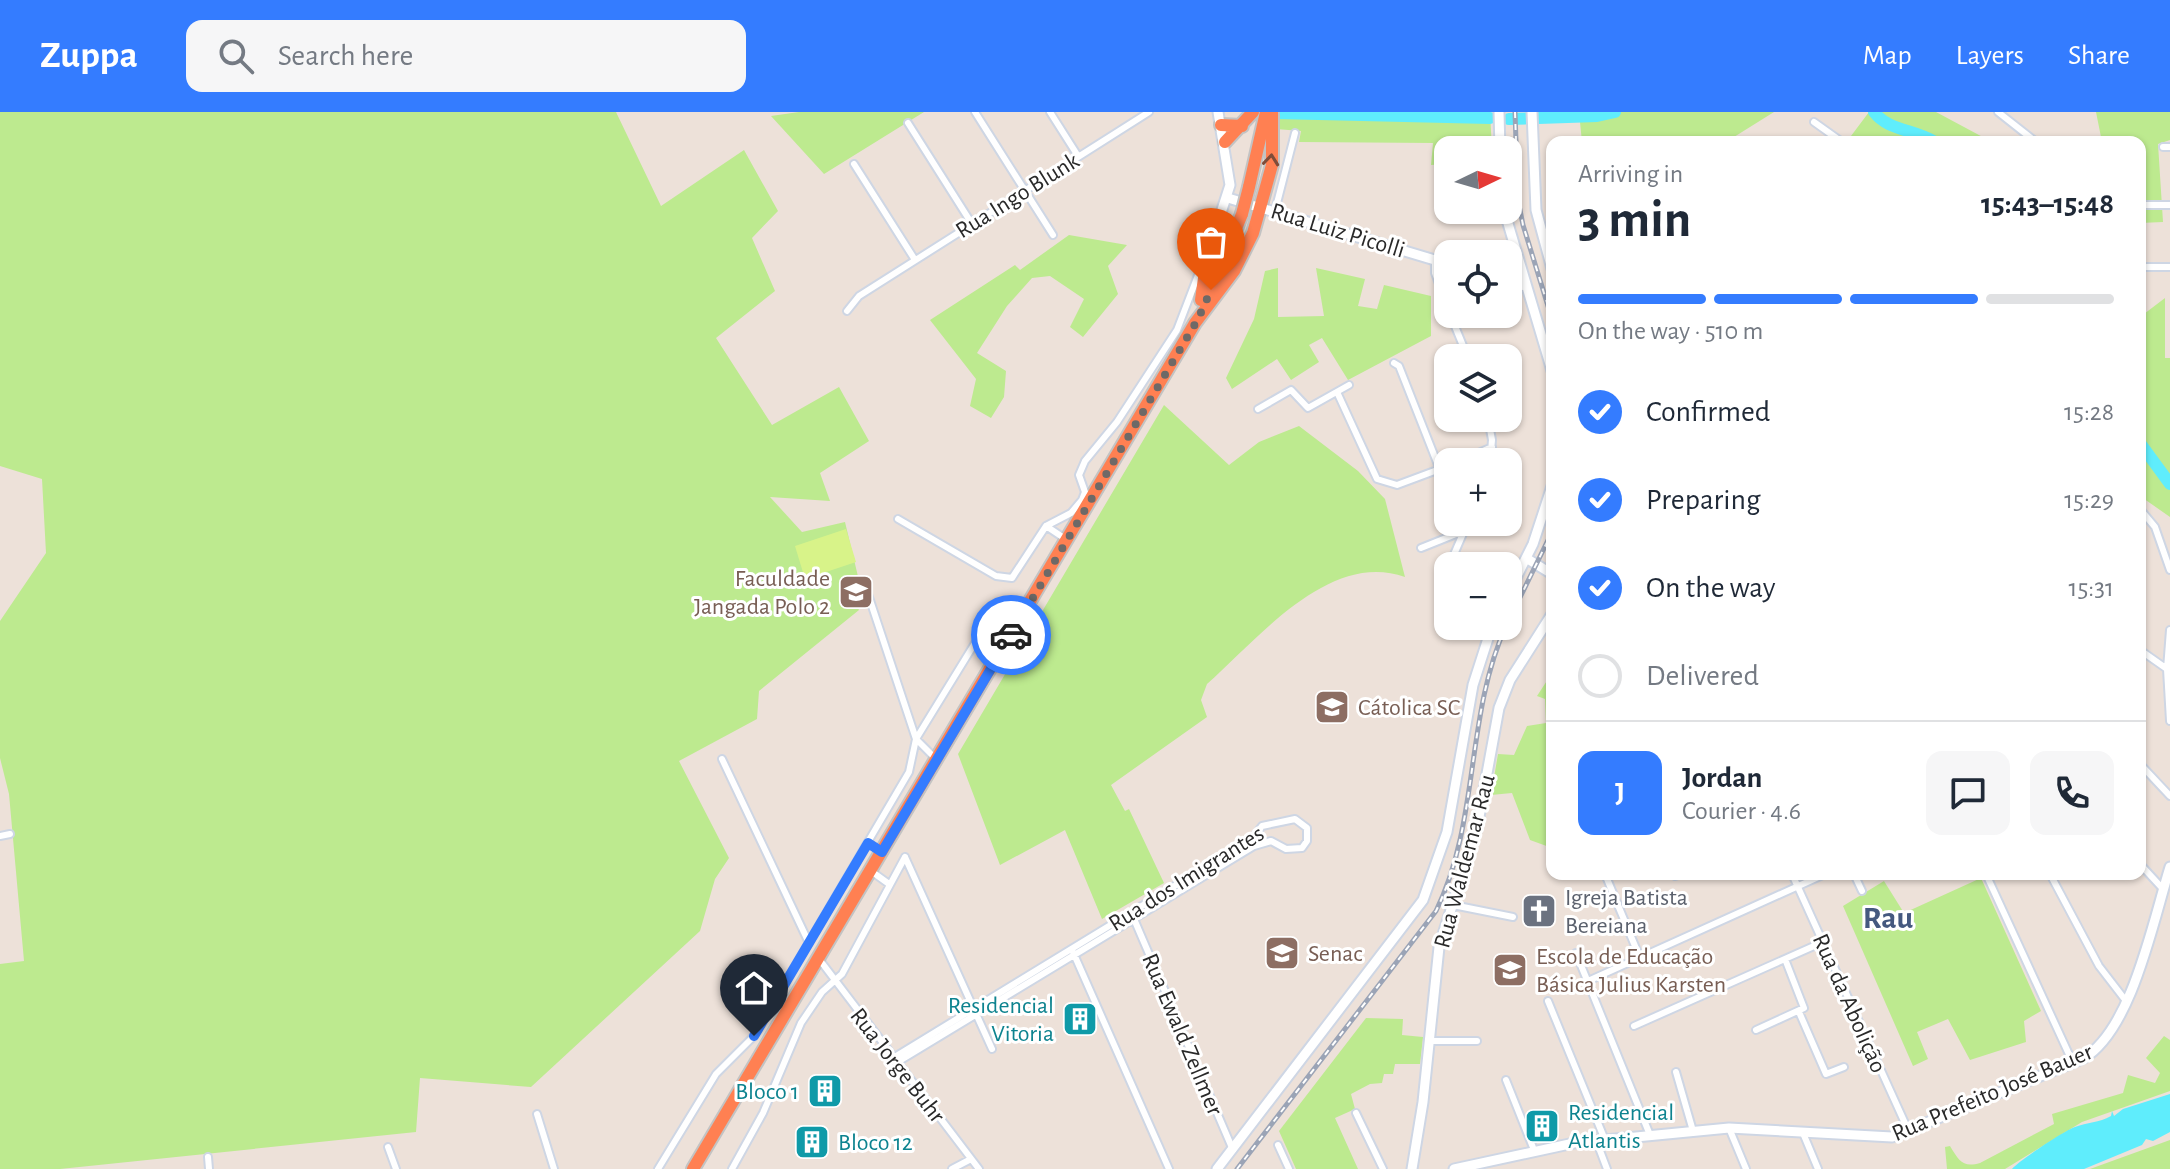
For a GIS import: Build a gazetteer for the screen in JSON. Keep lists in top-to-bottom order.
{
  "streets": {
    "street": [
      "Rua Ingo Blunk",
      "Rua Luiz Picolli",
      "Rua Waldemar Rau",
      "Rua dos Imigrantes",
      "Rua da Abolição",
      "Rua Ewald Zellmer",
      "Rua Jorge Buhr",
      "Rua Prefeito José Bauer"
    ]
  },
  "crossings": [
    ["Rua dos Imigrantes", "Rua Ewald Zellmer"],
    ["Rua dos Imigrantes", "Rua Jorge Buhr"],
    ["Rua da Abolição", "Rua Prefeito José Bauer"]
  ],
  "districts": ["Rau"],
  "places": {
    "school or university": [
      "Faculdade Jangada Polo 2",
      "Cátolica SC",
      "Senac",
      "Escola de Educação Básica Julius Karsten"
    ],
    "church": ["Igreja Batista Bereiana"],
    "building": [
      "Residencial Vitoria",
      "Bloco 1",
      "Residencial Atlantis",
      "Bloco 12"
    ]
  },
  "north": "right",
  "page": {
    "header": "Zuppa",
    "search": "Search here",
    "nav": ["Map", "Layers", "Share"],
    "map_buttons": ["+", "−"],
    "heading": ["3 min", "Arriving in", "15:43–15:48"],
    "panel": ["Jordan", "Courier · 4.6"],
    "bar": "On the way · 510 m",
    "list": [
      ["Confirmed", "15:28"],
      ["Preparing", "15:29"],
      ["On the way", "15:31"],
      "Delivered"
    ],
    "round": "J"
  }
}
